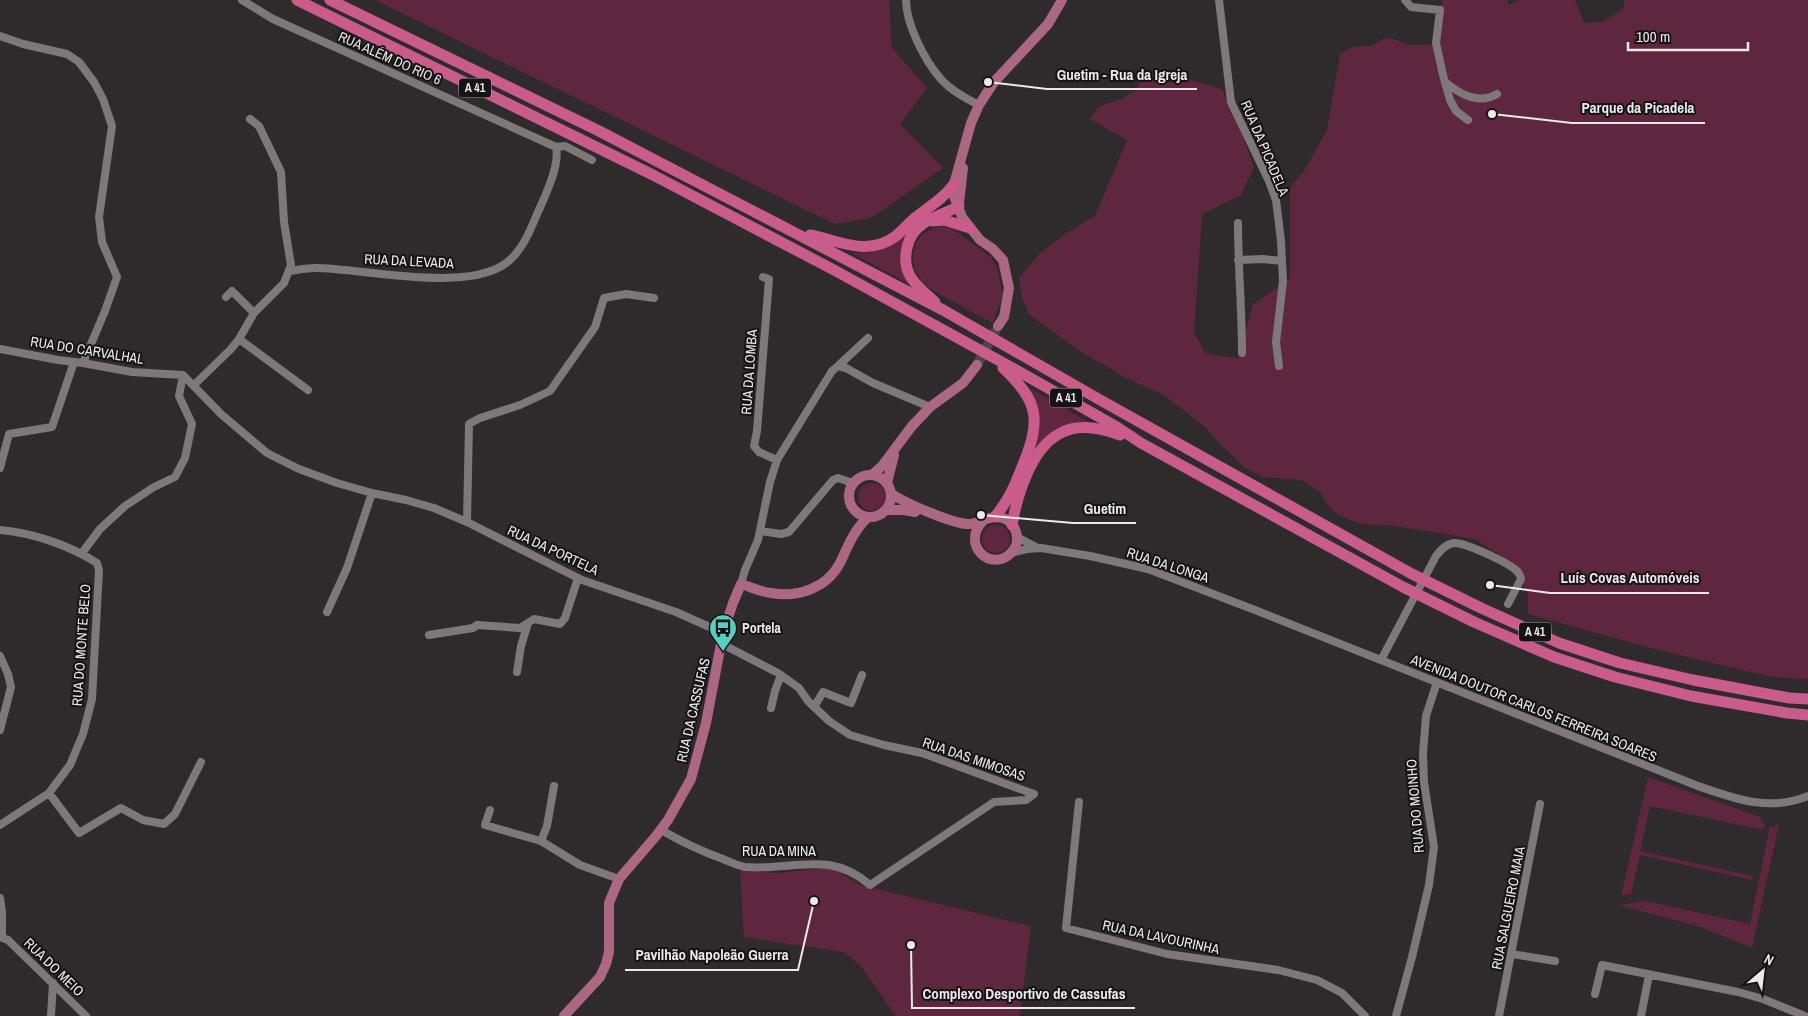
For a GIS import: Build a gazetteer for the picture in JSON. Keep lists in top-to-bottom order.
{
  "streets": {
    "highway": ["A 41"],
    "main road": ["RUA DA LONGA", "RUA DA CASSUFAS"],
    "street": [
      "RUA ALÉM DO RIO 6",
      "RUA DA PICADELA",
      "RUA DA LEVADA",
      "RUA DO CARVALHAL",
      "RUA DA LOMBA",
      "RUA DA PORTELA",
      "RUA DO MONTE BELO",
      "AVENIDA DOUTOR CARLOS FERREIRA SOARES",
      "RUA DAS MIMOSAS",
      "RUA DO MOINHO",
      "RUA DA MINA",
      "RUA SALGUEIRO MAIA",
      "RUA DA LAVOURINHA",
      "RUA DO MEIO"
    ]
  },
  "crossings": [
    ["RUA ALÉM DO RIO 6", "RUA DA LEVADA"],
    ["RUA DA LOMBA", "RUA DA CASSUFAS"],
    ["RUA DA PORTELA", "RUA DA CASSUFAS"],
    ["RUA DA PORTELA", "RUA DAS MIMOSAS"],
    ["RUA DA LONGA", "AVENIDA DOUTOR CARLOS FERREIRA SOARES"],
    ["AVENIDA DOUTOR CARLOS FERREIRA SOARES", "RUA DO MOINHO"],
    ["RUA DA CASSUFAS", "RUA DAS MIMOSAS"],
    ["RUA DA CASSUFAS", "RUA DA MINA"],
    ["RUA DAS MIMOSAS", "RUA DA MINA"]
  ],
  "places": {
    "other": [
      "Guetim - Rua da Igreja",
      "Parque da Picadela",
      "Guetim",
      "Luís Covas Automóveis",
      "Pavilhão Napoleão Guerra",
      "Complexo Desportivo de Cassufas"
    ],
    "bus stop": ["Portela"]
  },
  "scale_bar": "100 m",
  "north": "top right"
}
